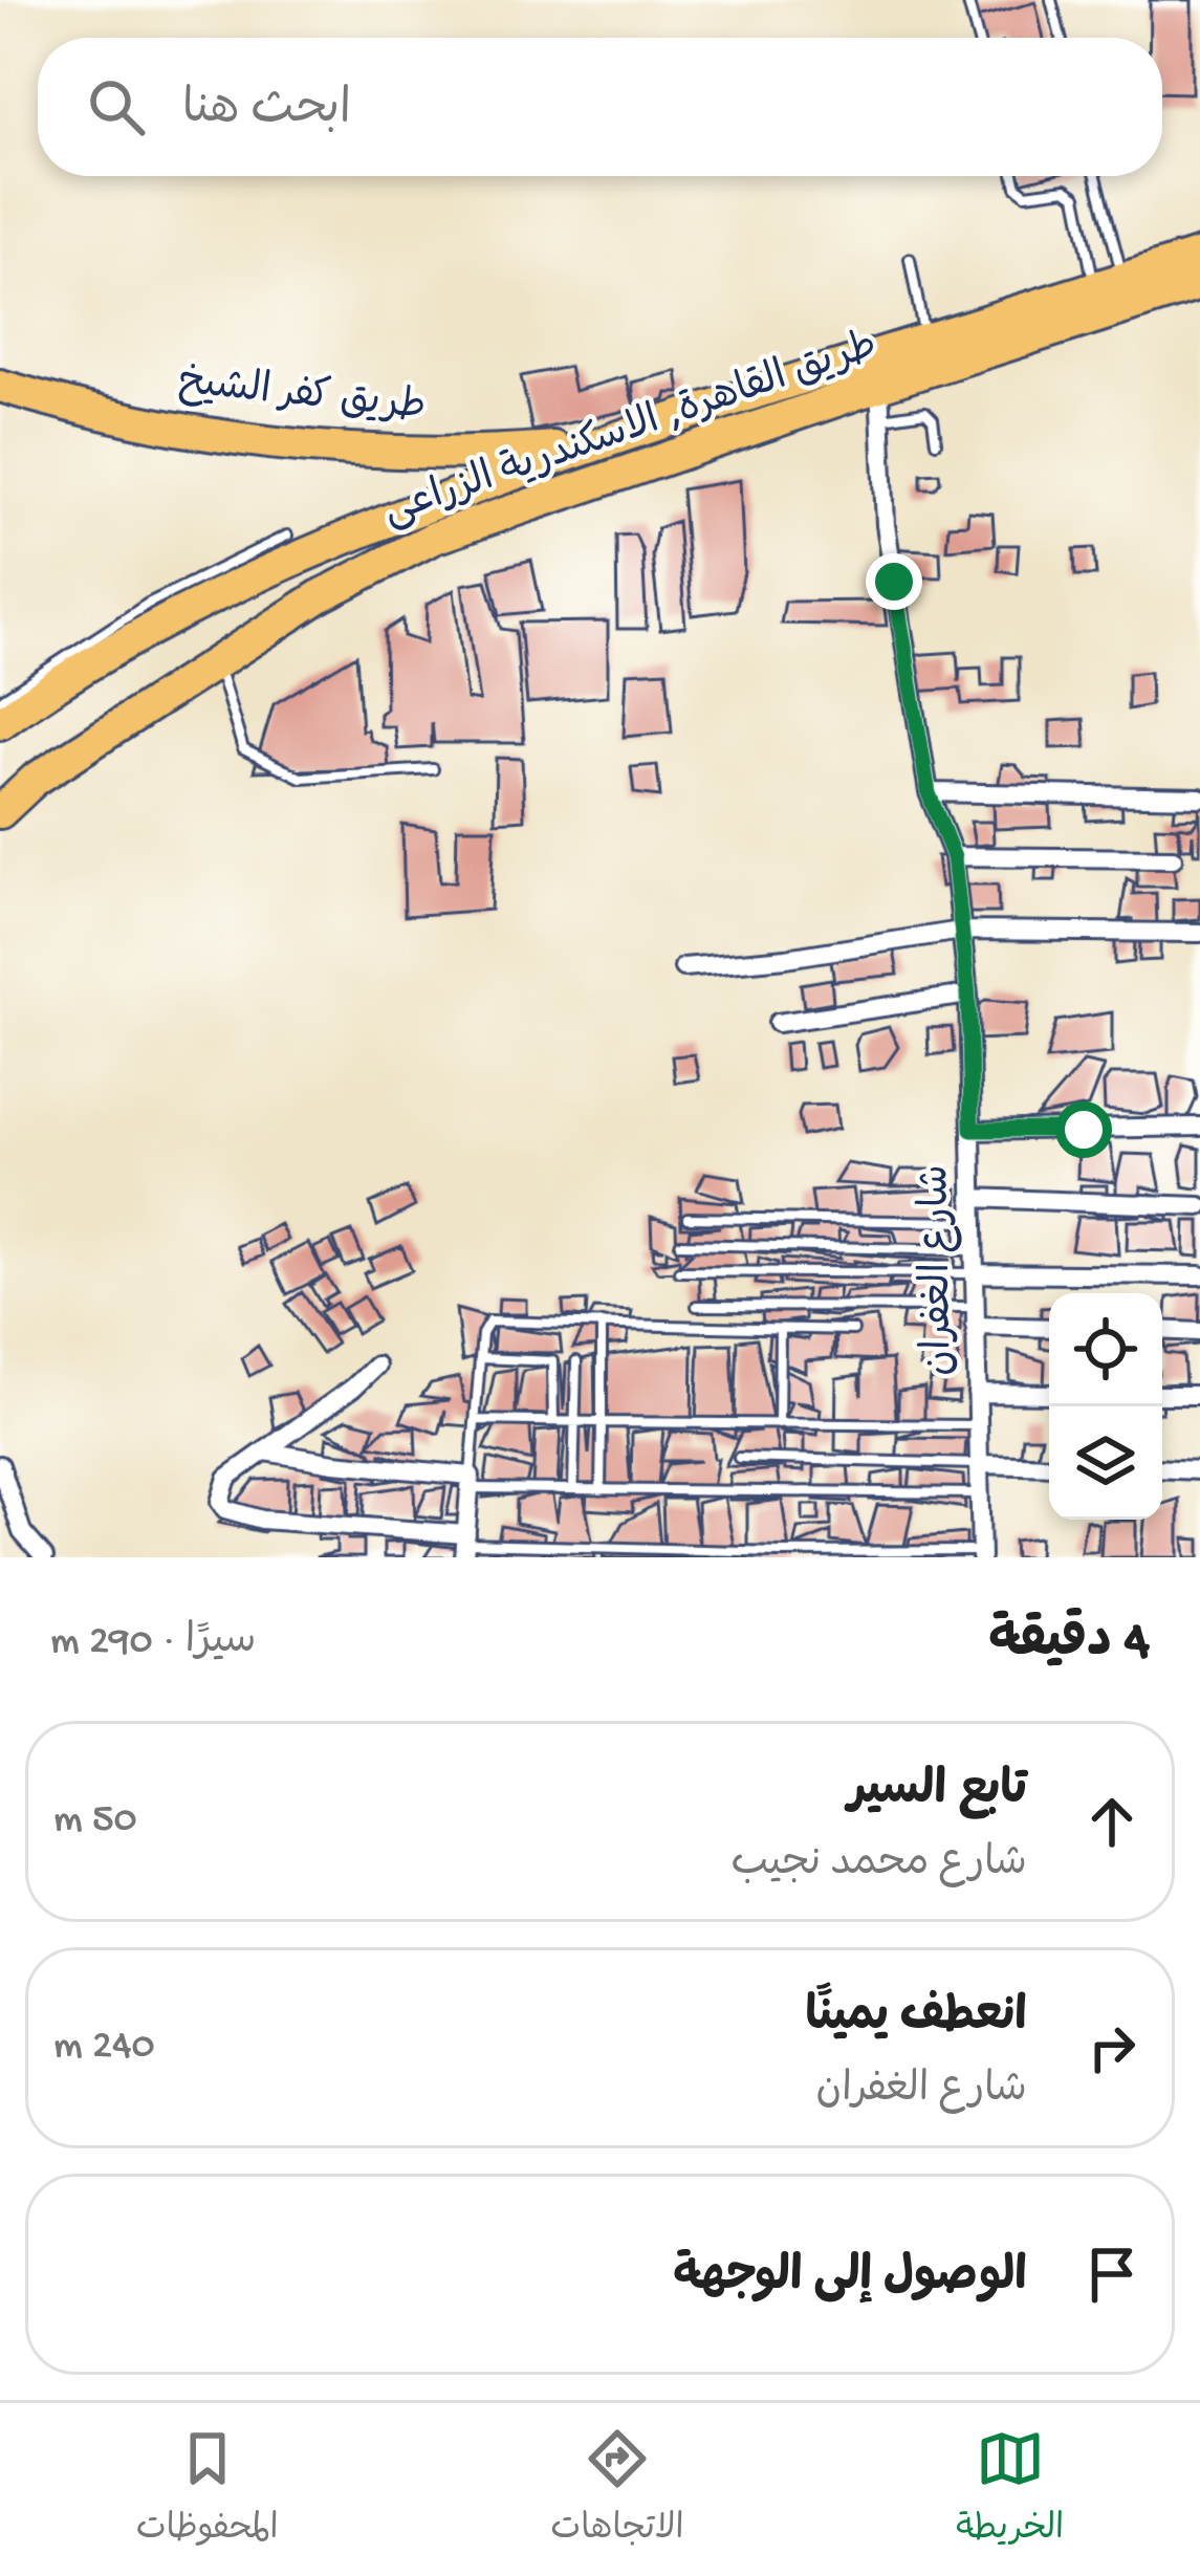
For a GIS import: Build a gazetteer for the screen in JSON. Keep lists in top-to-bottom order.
{
  "streets": {
    "highway": ["طريق كفر الشيخ", "طريق القاهرة, الاسكندرية الزراعى"],
    "street": ["شارع الغفران"]
  },
  "crossings": [
    ["طريق كفر الشيخ", "طريق القاهرة, الاسكندرية الزراعى"],
    ["طريق القاهرة, الاسكندرية الزراعى", "شارع الغفران"]
  ],
  "page": {
    "search": "ابحث هنا",
    "heading": ["4 دقيقة", "سيرًا · 290 m"],
    "list": [
      ["تابع السير", "شارع محمد نجيب", "50 m"],
      ["انعطف يمينًا", "شارع الغفران", "240 m"],
      "الوصول إلى الوجهة"
    ],
    "nav": ["الخريطة", "الاتجاهات", "المحفوظات"]
  }
}
